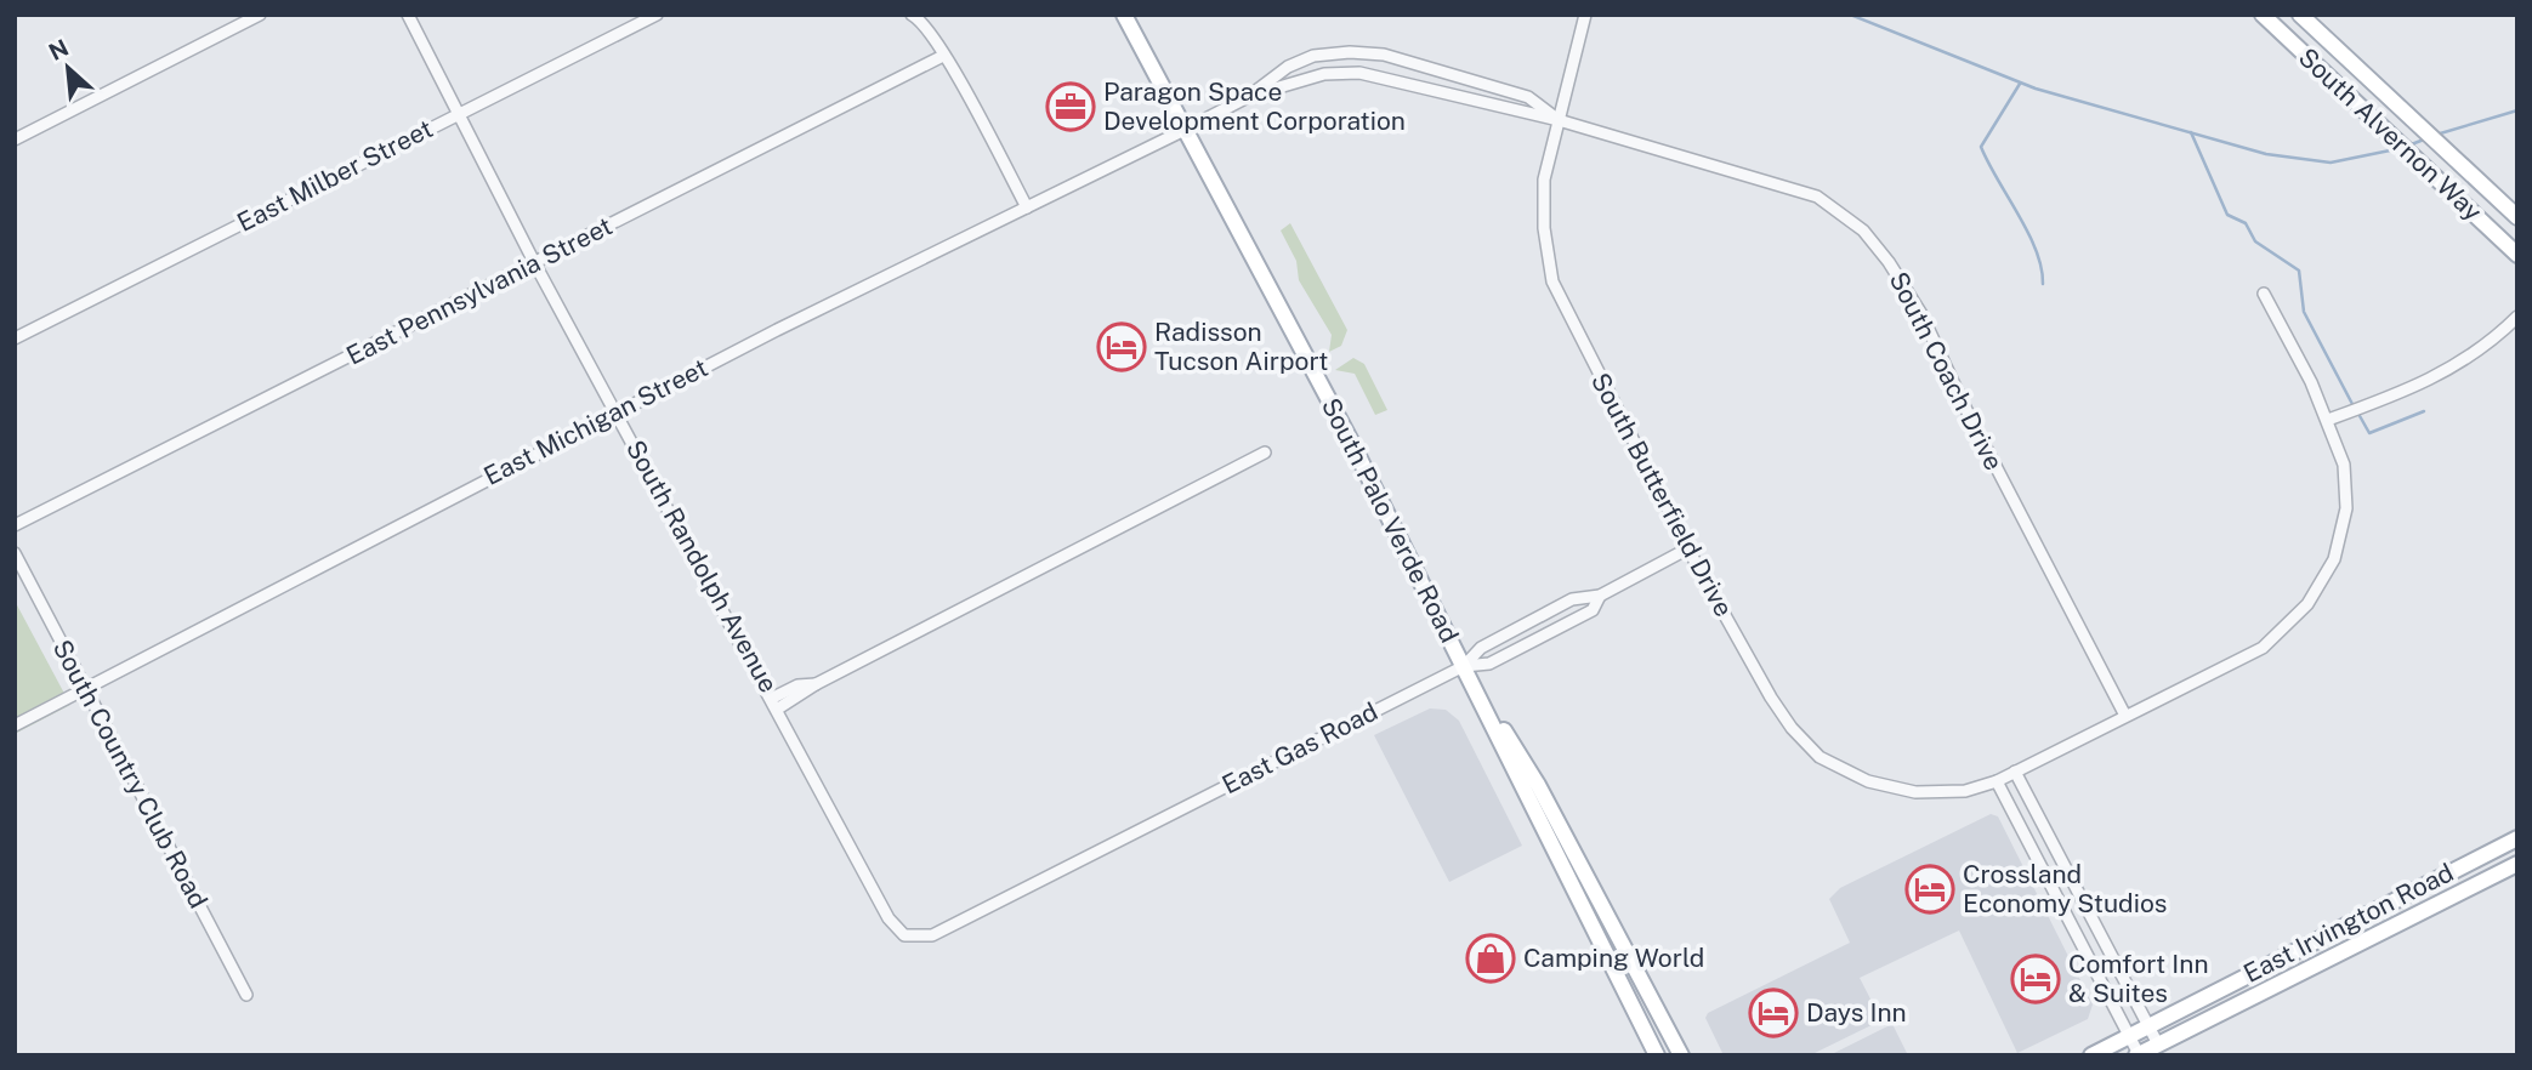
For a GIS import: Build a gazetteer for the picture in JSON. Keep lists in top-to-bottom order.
{
  "streets": {
    "main road": ["South Alvernon Way", "South Palo Verde Road", "East Irvington Road"],
    "street": [
      "East Milber Street",
      "East Pennsylvania Street",
      "South Coach Drive",
      "East Michigan Street",
      "South Butterfield Drive",
      "South Randolph Avenue",
      "East Gas Road",
      "South Country Club Road"
    ]
  },
  "crossings": [
    ["East Milber Street", "South Randolph Avenue"],
    ["East Pennsylvania Street", "South Randolph Avenue"],
    ["South Coach Drive", "East Michigan Street"],
    ["South Coach Drive", "South Butterfield Drive"],
    ["South Coach Drive", "South Palo Verde Road"],
    ["East Michigan Street", "South Palo Verde Road"],
    ["East Michigan Street", "South Randolph Avenue"],
    ["East Michigan Street", "South Country Club Road"],
    ["South Butterfield Drive", "East Gas Road"],
    ["South Palo Verde Road", "East Gas Road"],
    ["South Randolph Avenue", "East Gas Road"]
  ],
  "places": {
    "office": ["Paragon Space Development Corporation"],
    "hotel": [
      "Radisson Tucson Airport",
      "Crossland Economy Studios",
      "Comfort Inn & Suites",
      "Days Inn"
    ],
    "shop": ["Camping World"]
  },
  "north": "top left"
}
